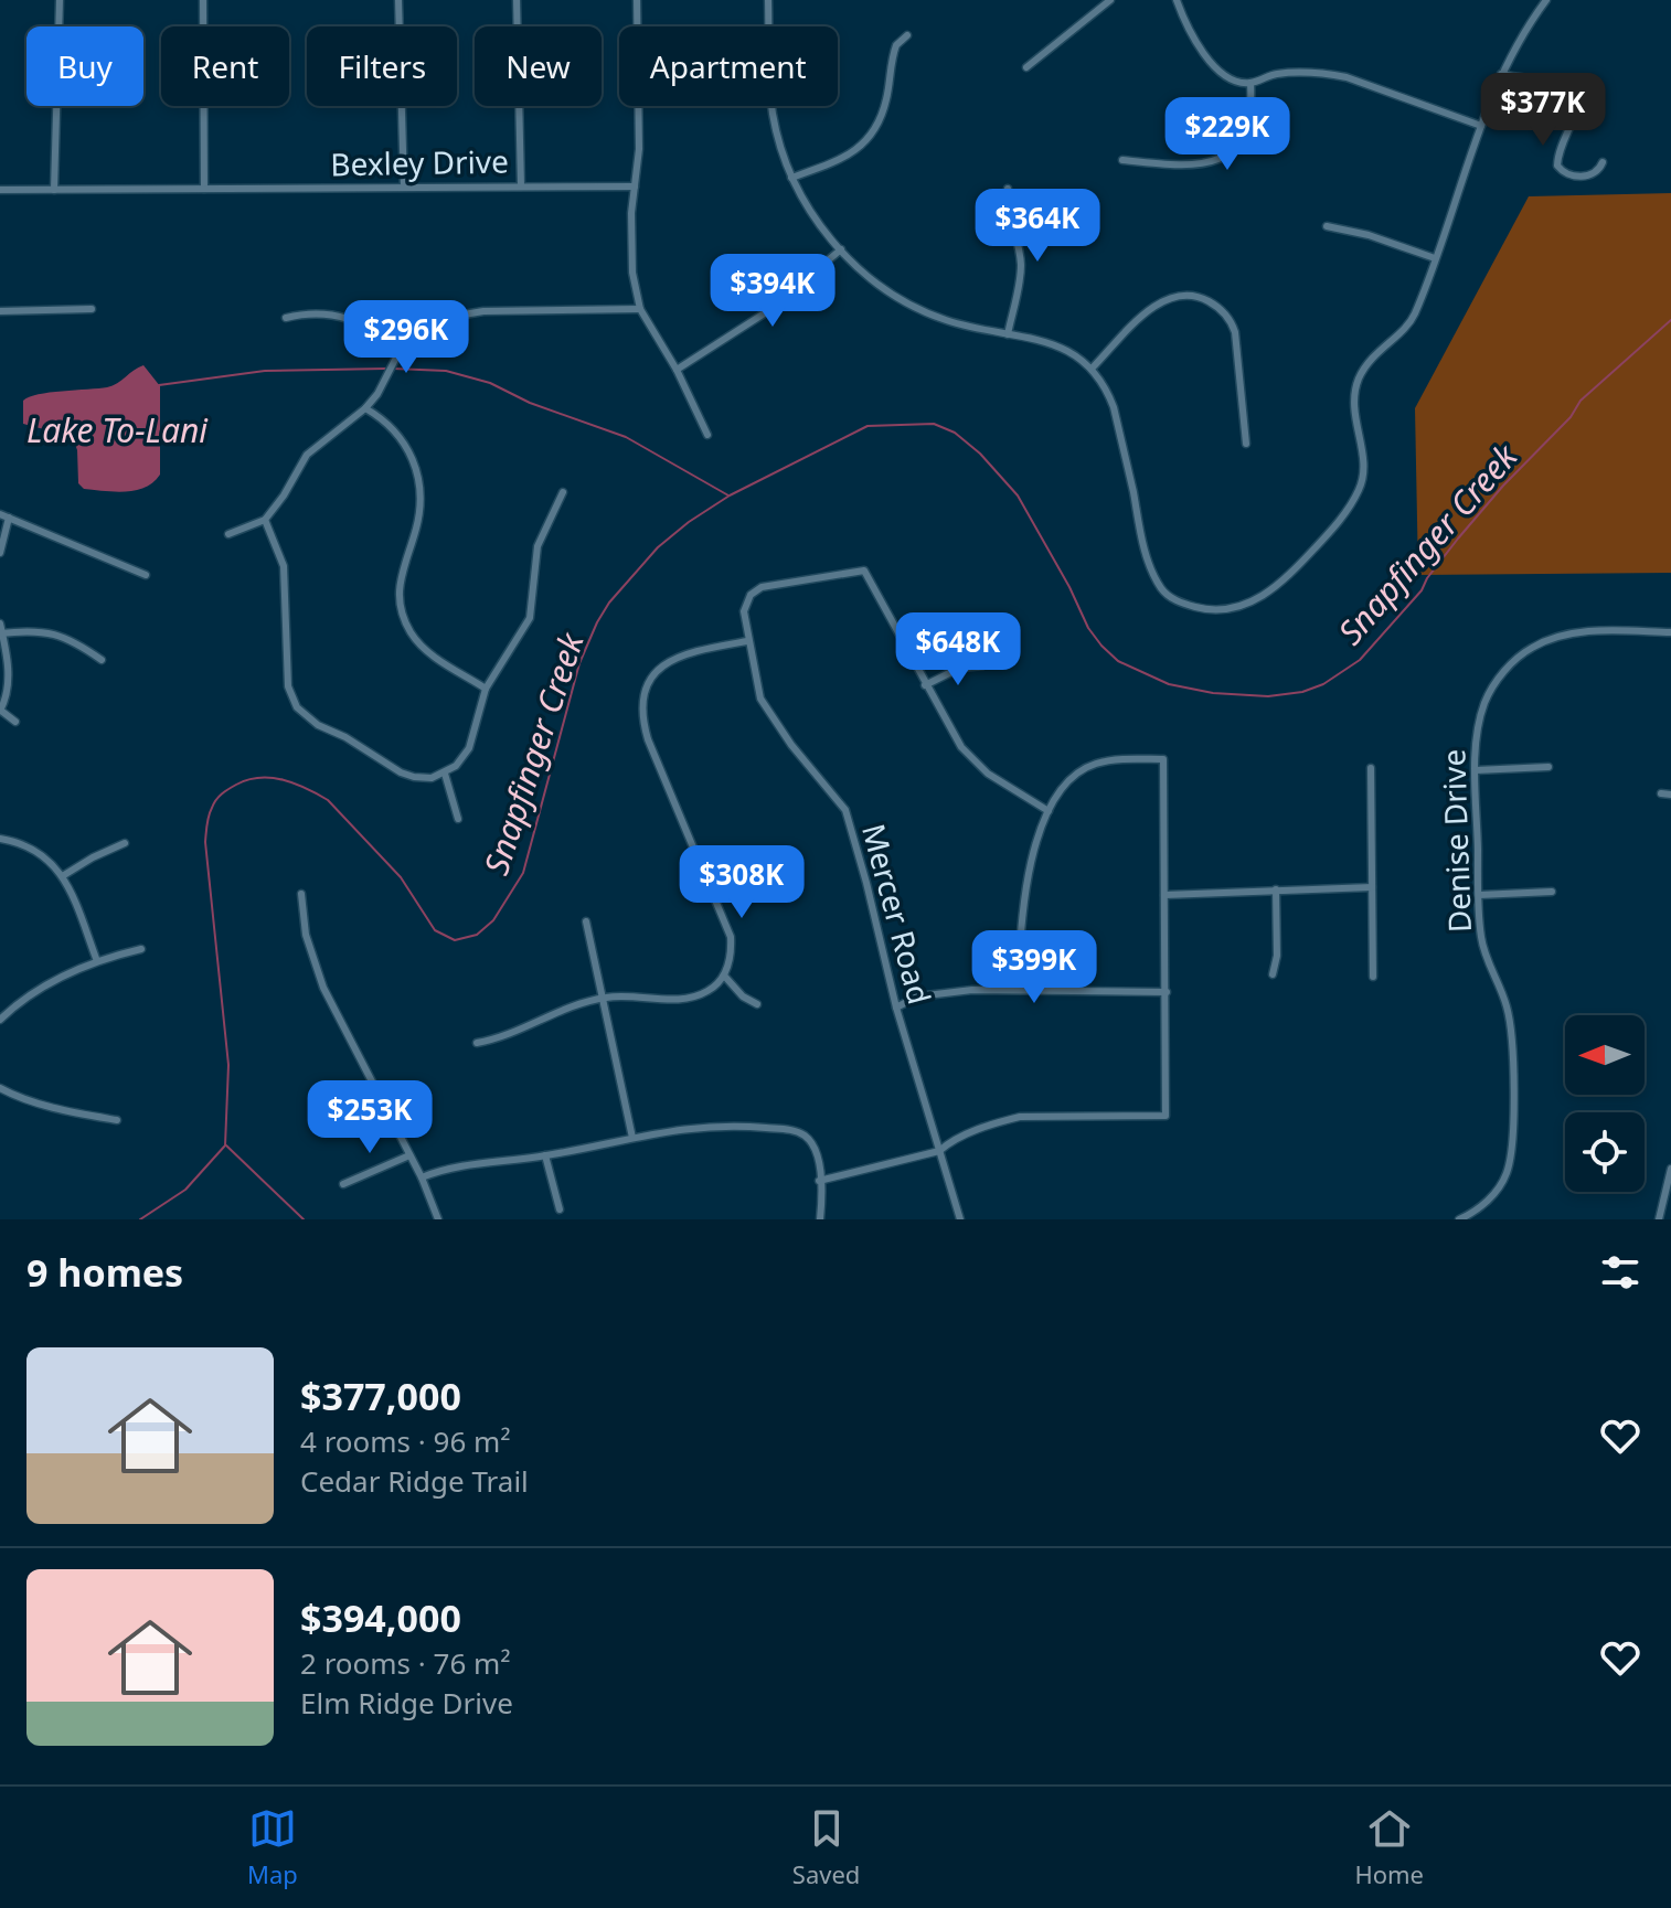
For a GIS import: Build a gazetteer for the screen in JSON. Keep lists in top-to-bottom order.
{
  "streets": {
    "street": ["Bexley Drive", "Denise Drive", "Mercer Road"]
  },
  "water": ["Lake To-Lani", "Snapfinger Creek"],
  "north": "left",
  "page": {
    "chip": [
      "Buy",
      "Rent",
      "Filters",
      "New",
      "Apartment"
    ],
    "price": [
      "$377K",
      "$229K",
      "$364K",
      "$394K",
      "$296K",
      "$648K",
      "$308K",
      "$399K",
      "$253K"
    ],
    "heading": "9 homes",
    "list": [
      {
        "name": "$377,000",
        "note": "4 rooms · 96 m² · Cedar Ridge Trail"
      },
      {
        "name": "$394,000",
        "note": "2 rooms · 76 m² · Elm Ridge Drive"
      }
    ],
    "tabs": ["Map", "Saved", "Home"]
  }
}
